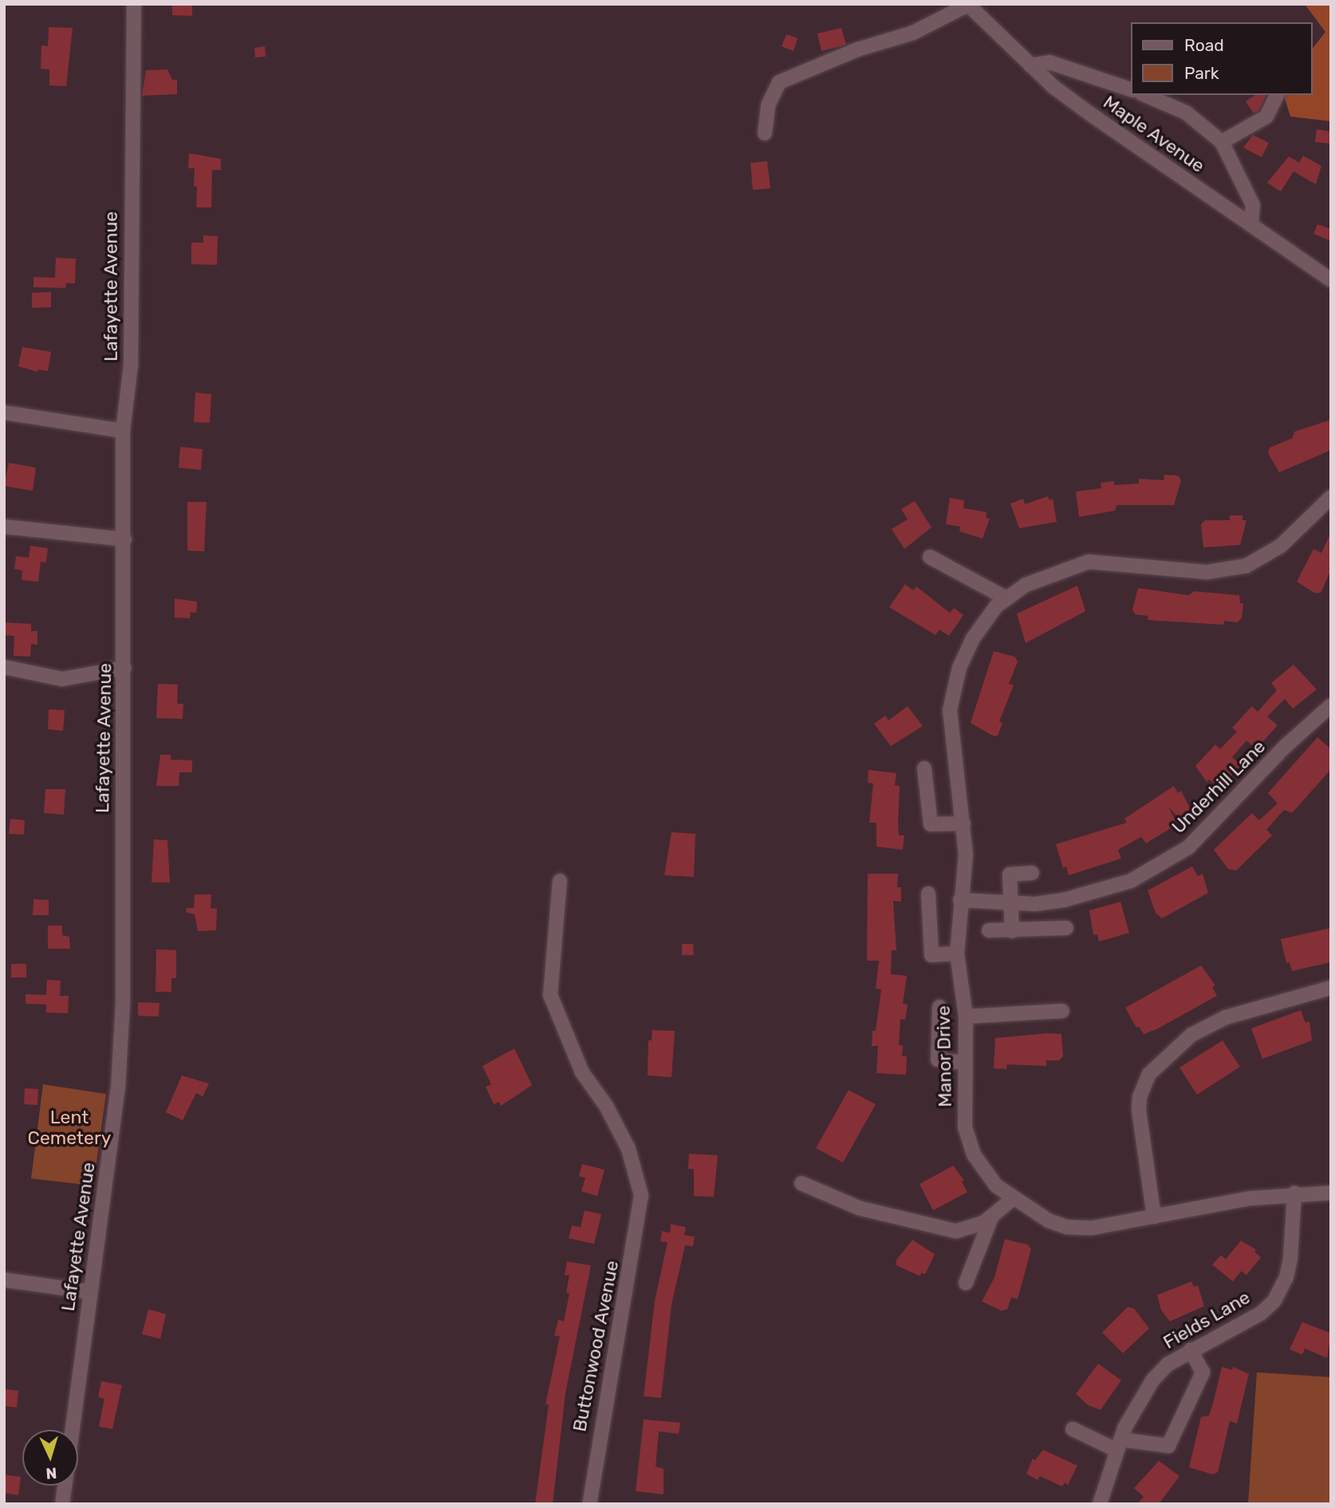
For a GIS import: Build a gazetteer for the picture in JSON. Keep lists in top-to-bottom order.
{
  "streets": {
    "street": [
      "Maple Avenue",
      "Lafayette Avenue",
      "Underhill Lane",
      "Manor Drive",
      "Fields Lane",
      "Buttonwood Avenue"
    ]
  },
  "crossings": [
    ["Underhill Lane", "Manor Drive"],
    ["Manor Drive", "Fields Lane"]
  ],
  "parks": ["Lent Cemetery"],
  "legend": ["Road", "Park"],
  "north": "bottom"
}
